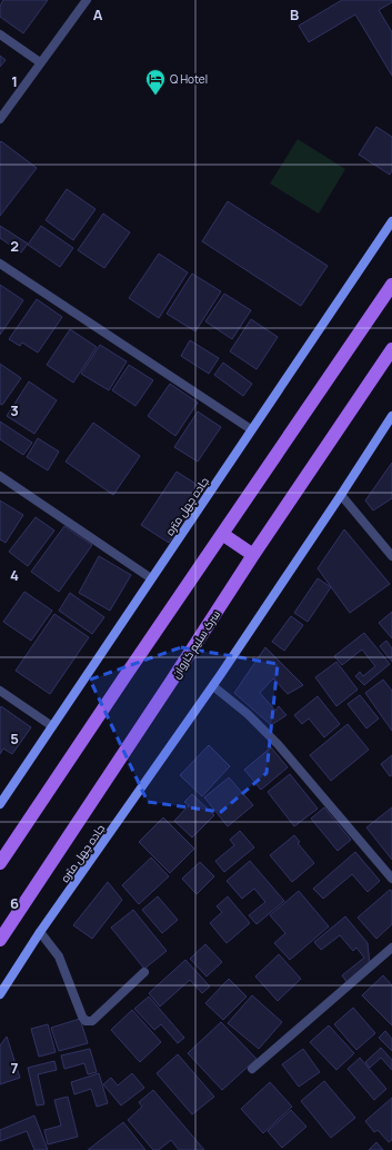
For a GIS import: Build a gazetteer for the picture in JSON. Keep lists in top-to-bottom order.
{
  "streets": {
    "main road": ["سرک سلیم کاروان"],
    "street": ["جاده چهل متره"]
  },
  "places": {
    "hotel": ["Q Hotel"]
  },
  "grid": {
    "columns": ["A", "B"],
    "rows": [
      "1",
      "2",
      "3",
      "4",
      "5",
      "6",
      "7"
    ]
  }
}
